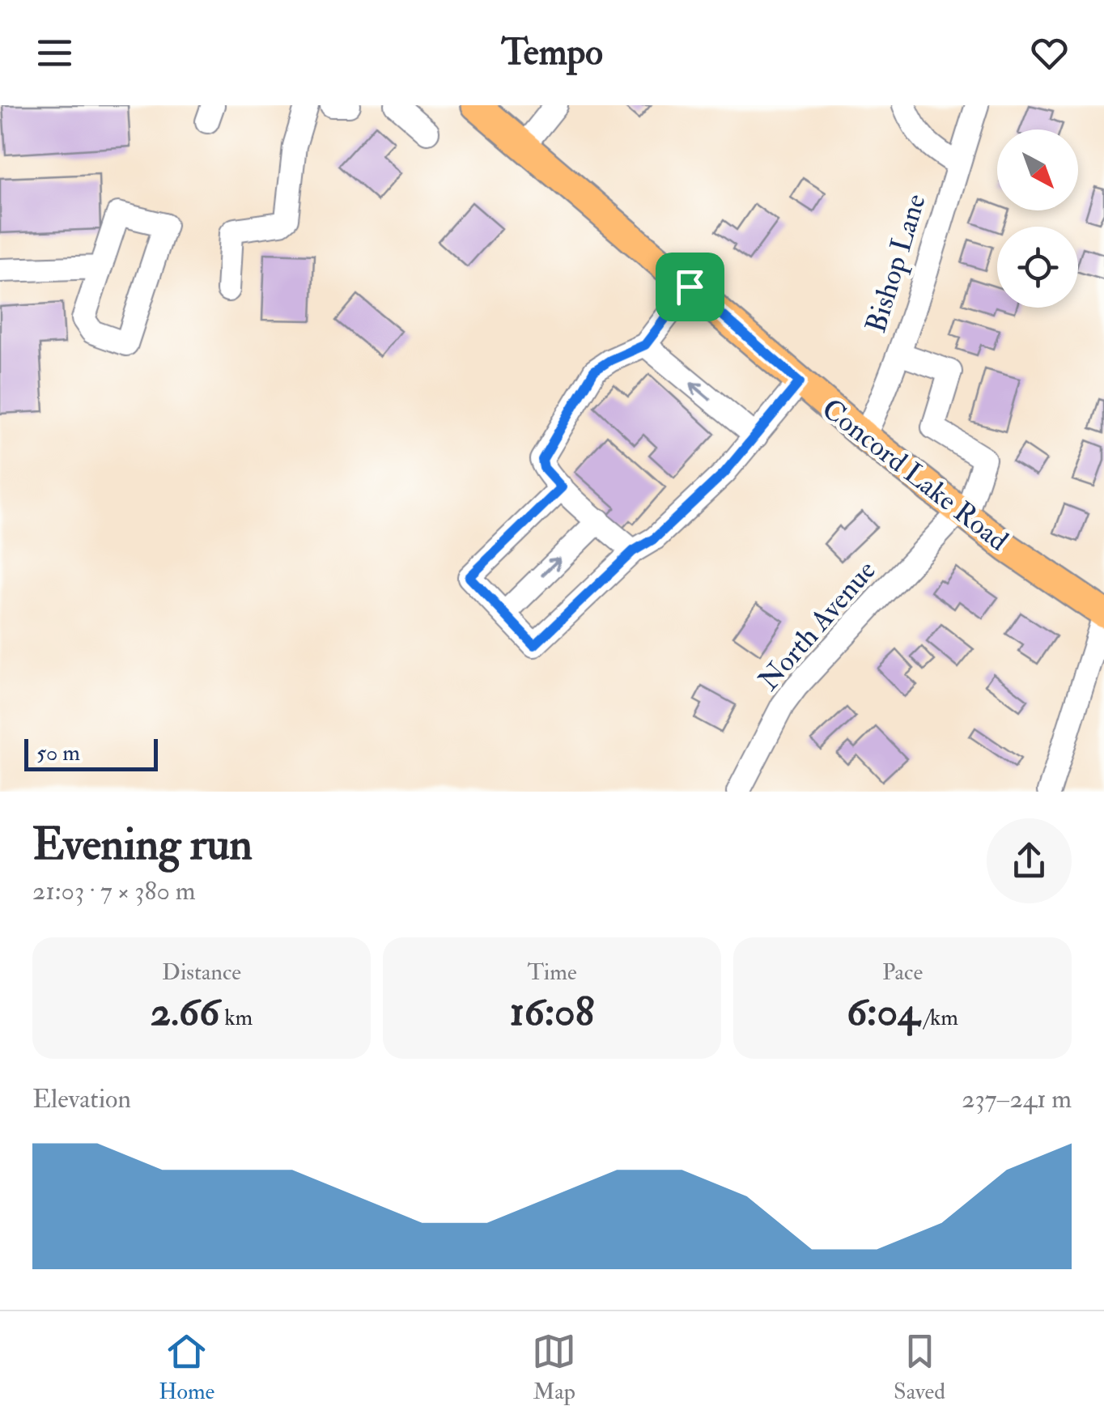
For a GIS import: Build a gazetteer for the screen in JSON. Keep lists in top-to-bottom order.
{
  "streets": {
    "main road": ["Concord Lake Road"],
    "street": ["Bishop Lane", "North Avenue"]
  },
  "crossings": [
    ["Bishop Lane", "Concord Lake Road"],
    ["Concord Lake Road", "North Avenue"]
  ],
  "scale_bar": "50 m",
  "north": "bottom right",
  "page": {
    "header": "Tempo",
    "scale": "50 m",
    "heading": ["Evening run", "21:03 · 7 × 380 m"],
    "stats": [
      ["Distance", "2.66 km"],
      ["Time", "16:08"],
      ["Pace", "6:04 /km"]
    ],
    "chart": ["Elevation", "237–241 m"],
    "tabs": ["Home", "Map", "Saved"]
  }
}
